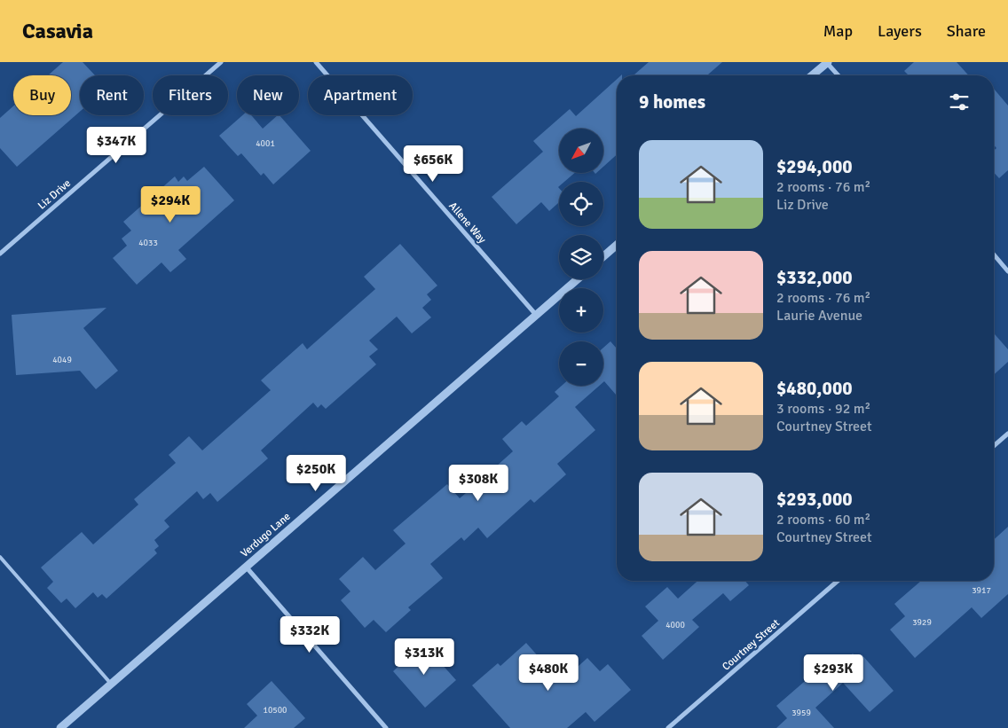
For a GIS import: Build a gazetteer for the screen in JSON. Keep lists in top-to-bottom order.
{
  "streets": {
    "street": [
      "Liz Drive",
      "Allene Way",
      "Verdugo Lane",
      "Courtney Street"
    ]
  },
  "crossings": [
    ["Allene Way", "Verdugo Lane"]
  ],
  "house_numbers": [
    "4001",
    "4033",
    "4049",
    "3917",
    "3929",
    "4000",
    "10500",
    "3959"
  ],
  "north": "bottom left",
  "page": {
    "header": "Casavia",
    "nav": ["Map", "Layers", "Share"],
    "chip": [
      "Buy",
      "Rent",
      "Filters",
      "New",
      "Apartment"
    ],
    "heading": "9 homes",
    "price": [
      "$347K",
      "$656K",
      "$294K",
      "$250K",
      "$308K",
      "$332K",
      "$313K",
      "$480K",
      "$293K"
    ],
    "map_buttons": ["+", "−"],
    "list": [
      {
        "name": "$294,000",
        "note": "2 rooms · 76 m² · Liz Drive"
      },
      {
        "name": "$332,000",
        "note": "2 rooms · 76 m² · Laurie Avenue"
      },
      {
        "name": "$480,000",
        "note": "3 rooms · 92 m² · Courtney Street"
      },
      {
        "name": "$293,000",
        "note": "2 rooms · 60 m² · Courtney Street"
      }
    ]
  }
}
